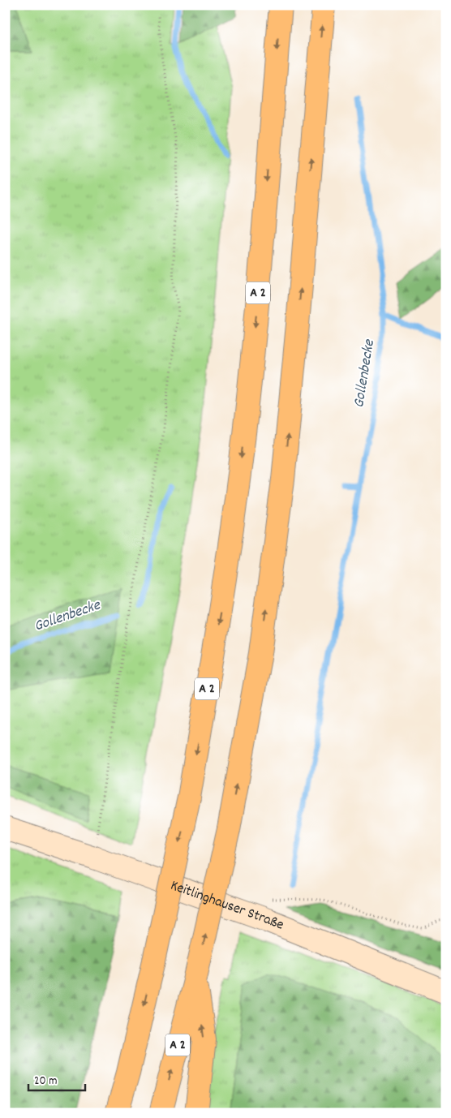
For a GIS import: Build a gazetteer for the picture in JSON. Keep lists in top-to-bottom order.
{
  "streets": {
    "highway": ["A 2"],
    "main road": ["Keitlinghauser Straße"]
  },
  "water": ["Gollenbecke"],
  "scale_bar": "20 m"
}
